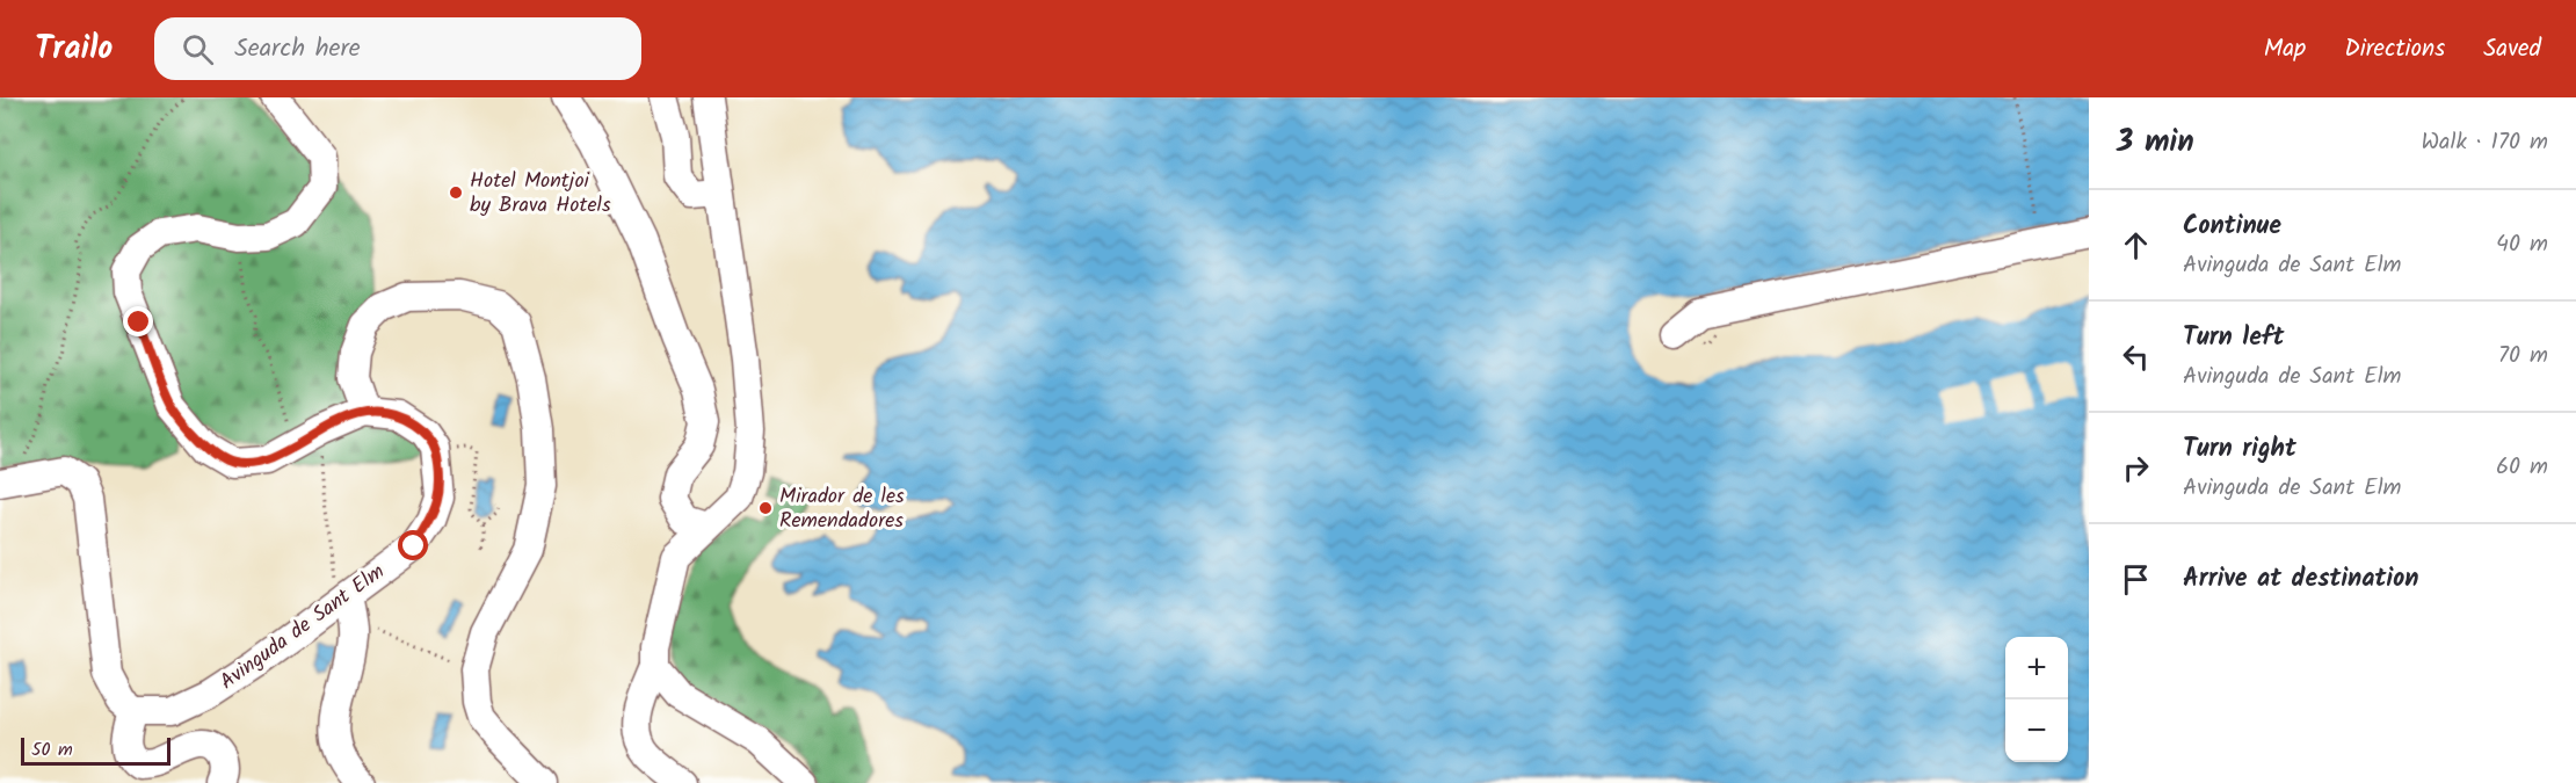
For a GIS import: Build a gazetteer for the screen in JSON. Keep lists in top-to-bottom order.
{
  "streets": {
    "street": ["Avinguda de Sant Elm"]
  },
  "places": ["Hotel Montjoi by Brava Hotels", "Mirador de les Remendadores"],
  "scale_bar": "50 m",
  "page": {
    "header": "Trailo",
    "search": "Search here",
    "nav": ["Map", "Directions", "Saved"],
    "heading": ["3 min", "Walk · 170 m"],
    "list": [
      ["Continue", "Avinguda de Sant Elm", "40 m"],
      ["Turn left", "Avinguda de Sant Elm", "70 m"],
      ["Turn right", "Avinguda de Sant Elm", "60 m"],
      "Arrive at destination"
    ],
    "map_buttons": ["+", "−"],
    "scale": "50 m"
  }
}
